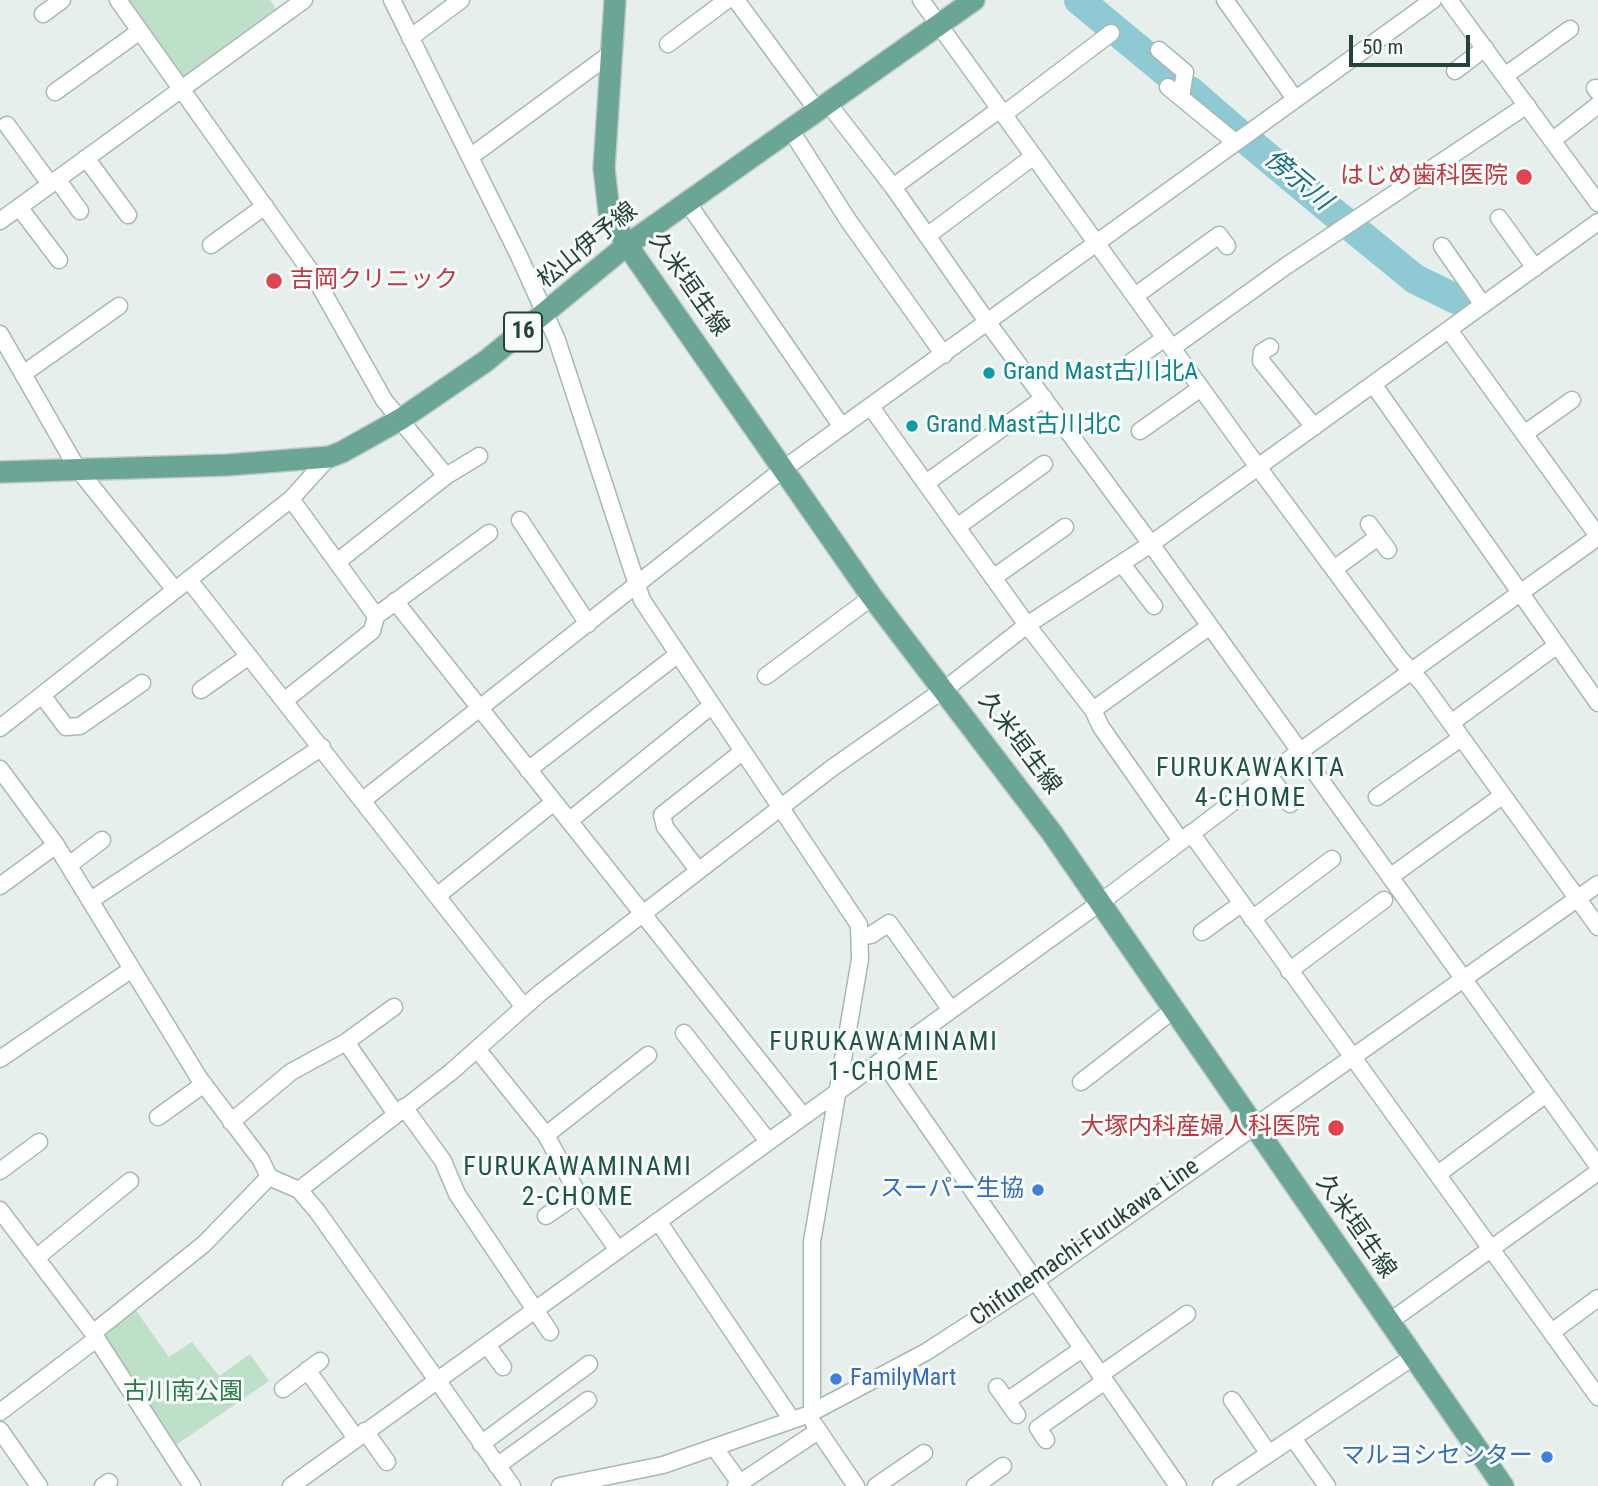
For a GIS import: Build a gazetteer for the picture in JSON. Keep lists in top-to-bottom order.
{
  "streets": {
    "main road": ["松山伊予線", "久米垣生線", "16"],
    "street": ["Chifunemachi-Furukawa Line"]
  },
  "crossings": [
    ["松山伊予線", "久米垣生線"],
    ["久米垣生線", "Chifunemachi-Furukawa Line"]
  ],
  "districts": ["FURUKAWAKITA 4-CHOME", "FURUKAWAMINAMI 1-CHOME", "FURUKAWAMINAMI 2-CHOME"],
  "water": ["傍示川"],
  "parks": ["古川南公園"],
  "places": [
    "はじめ歯科医院",
    "吉岡クリニック",
    "Grand Mast古川北A",
    "Grand Mast古川北C",
    "大塚内科産婦人科医院",
    "スーパー生協",
    "FamilyMart",
    "マルヨシセンター"
  ],
  "scale_bar": "50 m"
}
